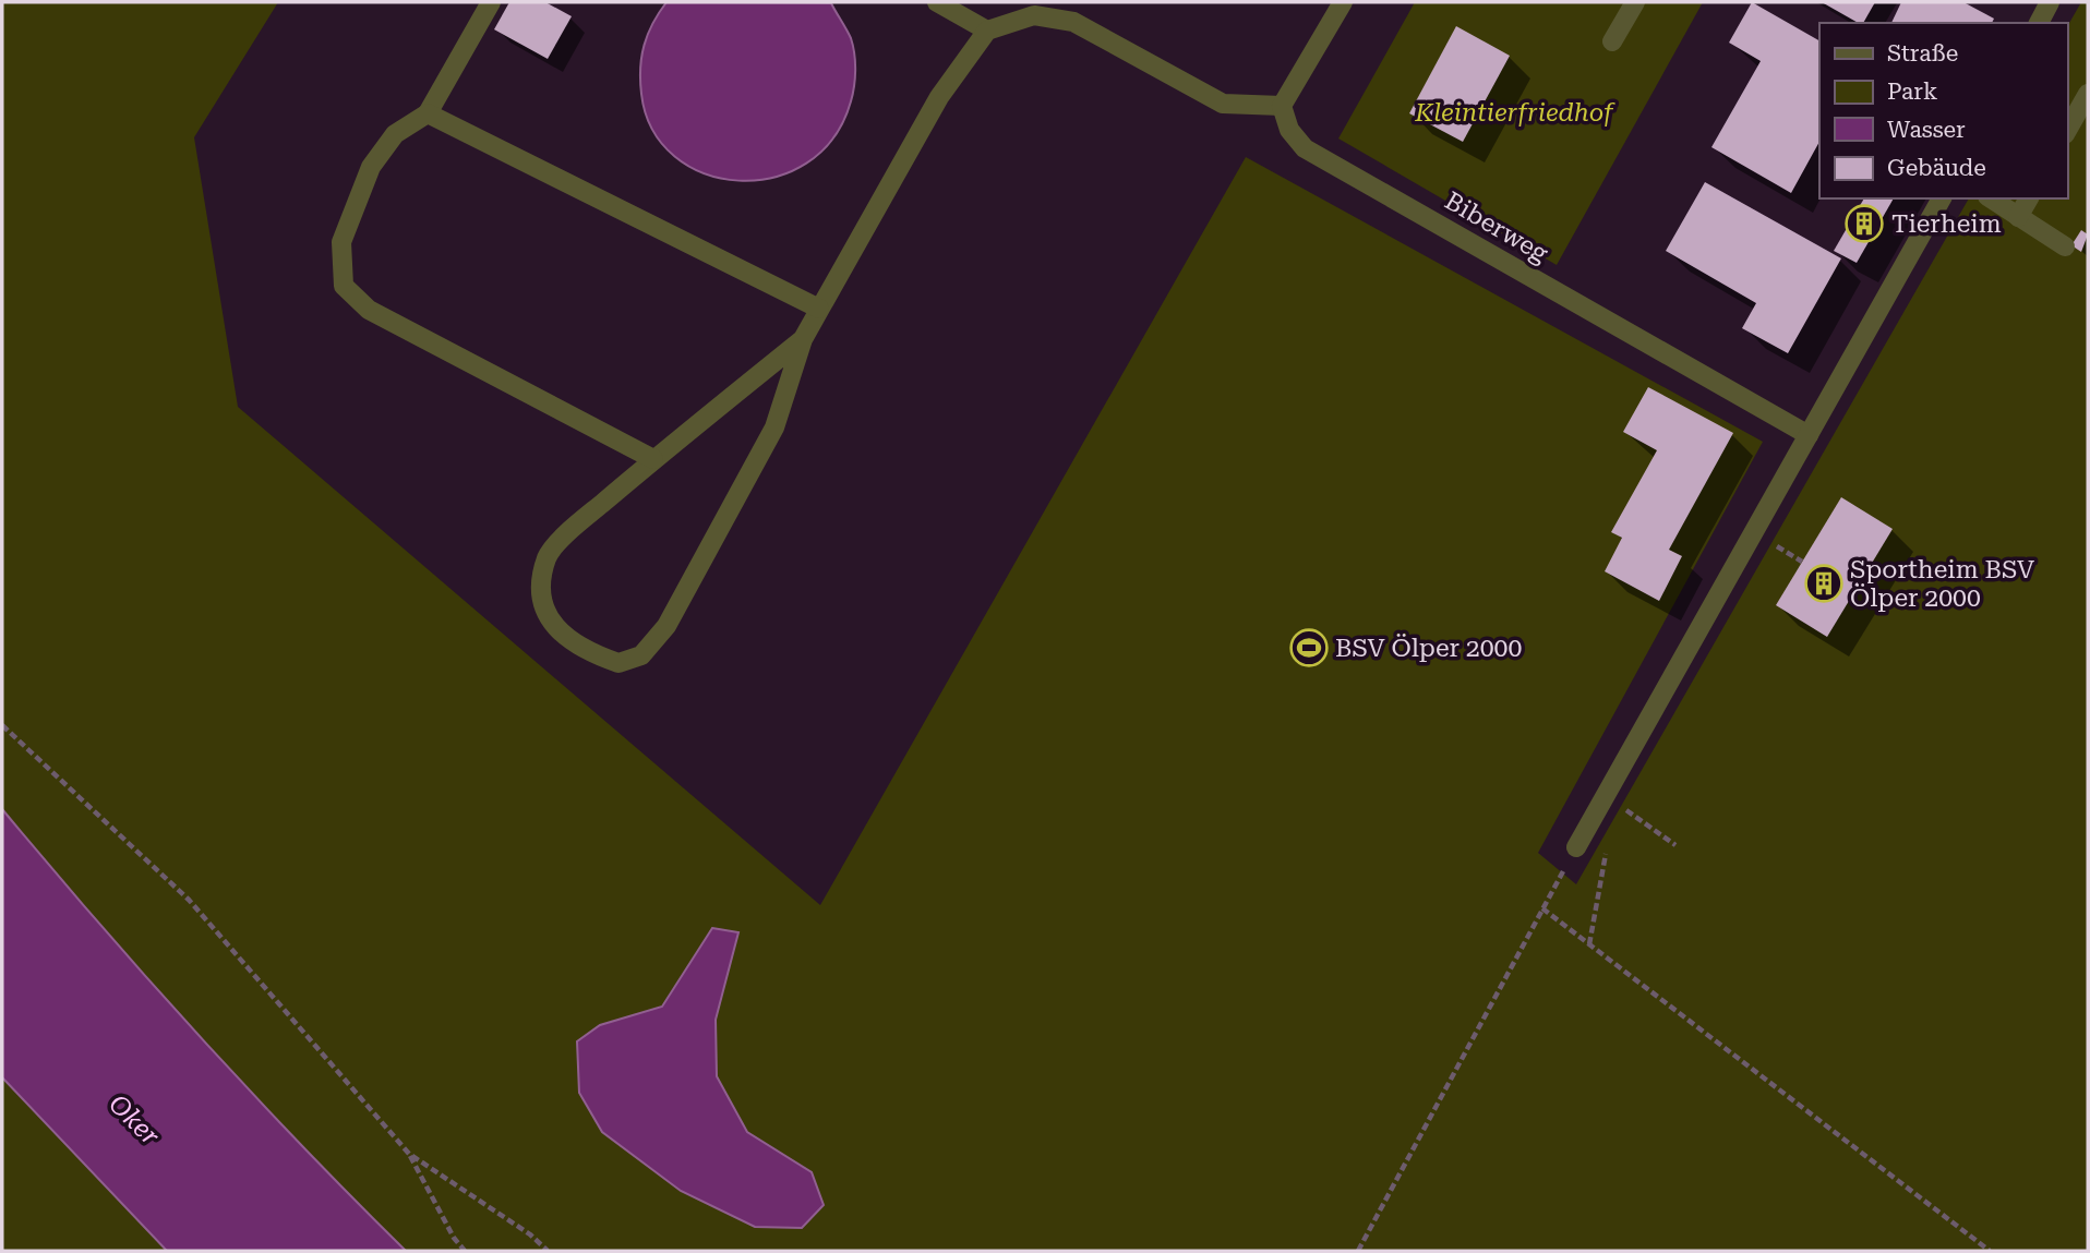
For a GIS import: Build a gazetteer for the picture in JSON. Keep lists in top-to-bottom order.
{
  "streets": {
    "street": ["Biberweg"]
  },
  "water": ["Oker"],
  "parks": ["Kleintierfriedhof"],
  "places": {
    "building": ["Tierheim", "Sportheim BSV Ölper 2000"],
    "sports": ["BSV Ölper 2000"]
  },
  "legend": [
    "Straße",
    "Park",
    "Wasser",
    "Gebäude"
  ]
}
